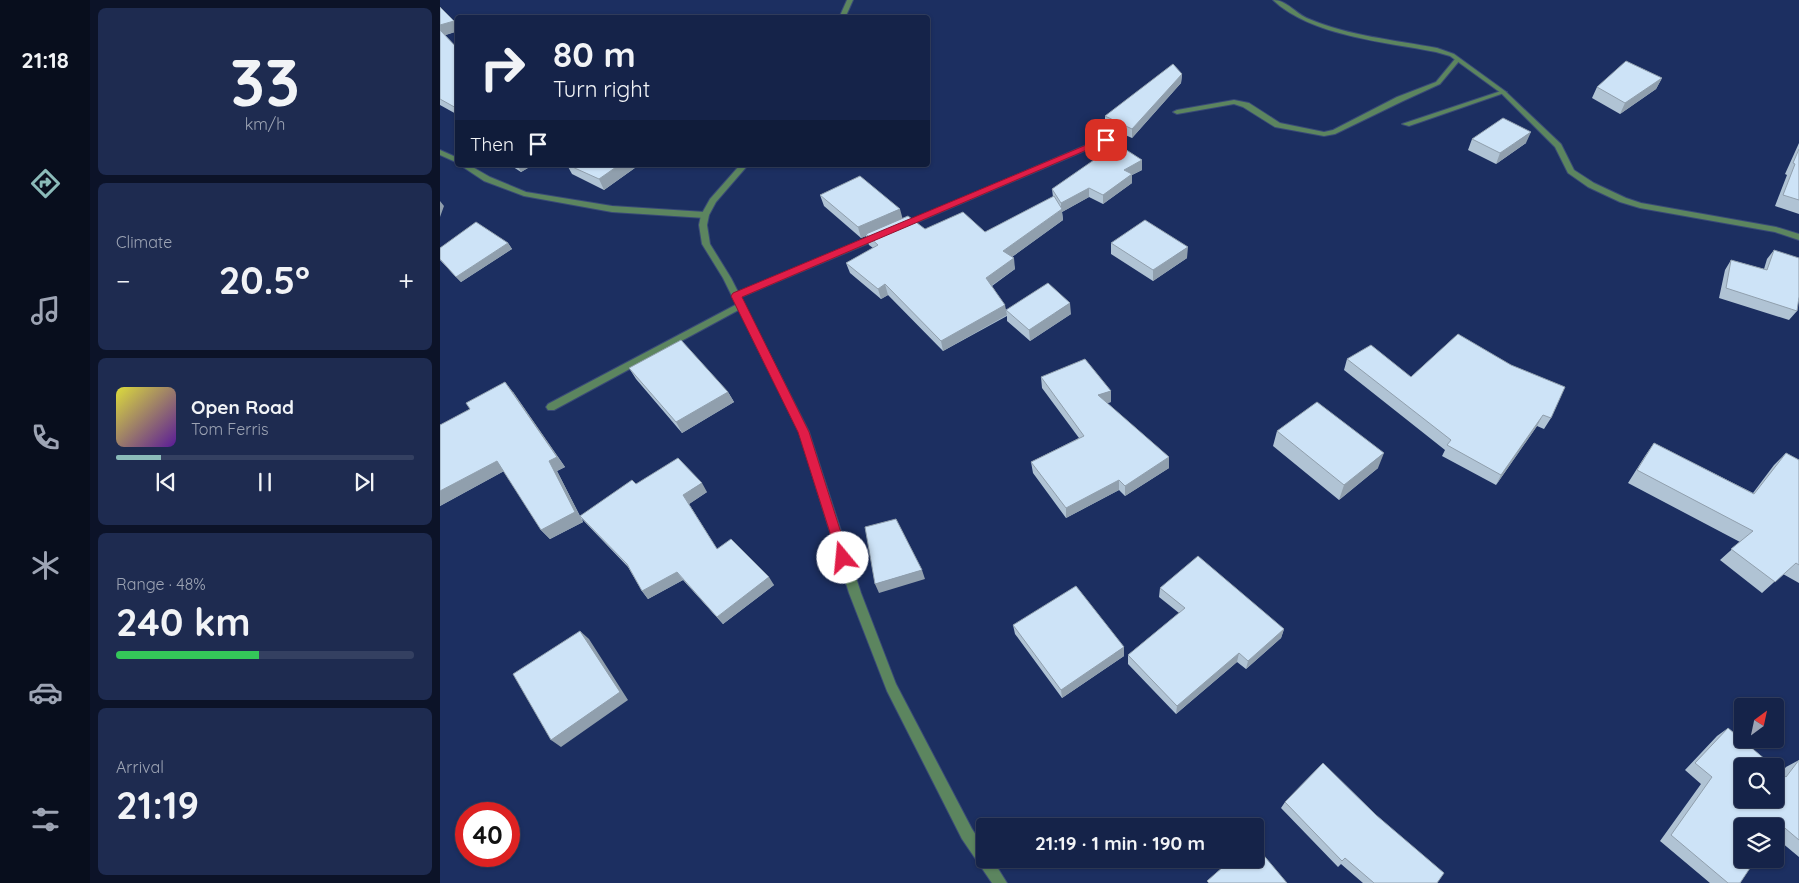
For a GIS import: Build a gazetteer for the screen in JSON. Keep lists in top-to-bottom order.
{
  "north": "top right",
  "page": {
    "tabs": "21:18",
    "tile": [
      ["33", "km/h"],
      "Climate",
      ["Range · 48%", "240 km"],
      ["Arrival", "21:19"]
    ],
    "turn": ["80 m", "Turn right"],
    "then": "Then",
    "heat": ["−", "20.5°", "+"],
    "song": ["Open Road", "Tom Ferris"],
    "limit": "40",
    "trip": "21:19 · 1 min · 190 m"
  }
}
